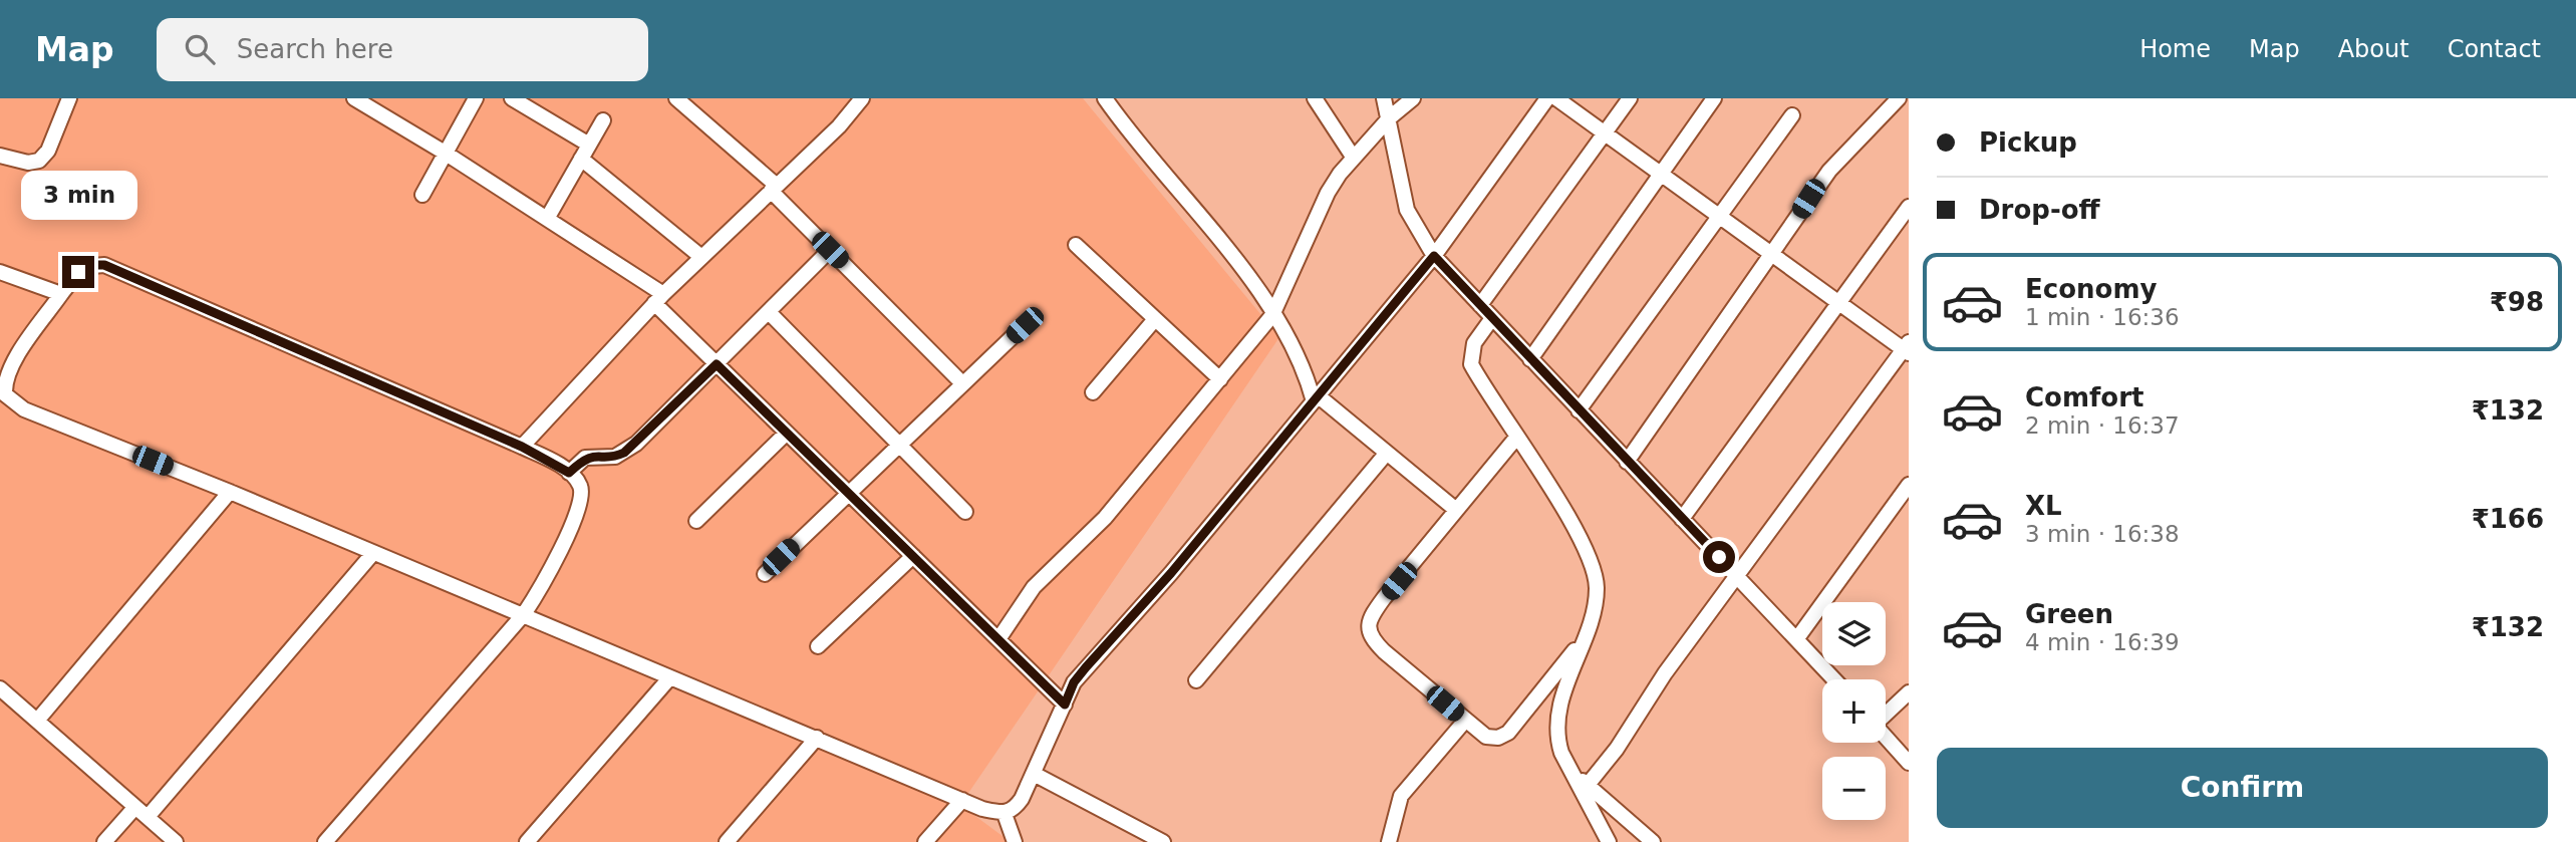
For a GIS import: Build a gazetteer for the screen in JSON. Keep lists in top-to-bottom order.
{
  "page": {
    "header": "Map",
    "search": "Search here",
    "nav": [
      "Home",
      "Map",
      "About",
      "Contact"
    ],
    "banner": ["Pickup", "Drop-off"],
    "bubble": "3 min",
    "list": [
      {
        "name": "Economy",
        "note": "1 min · 16:36",
        "value": "₹98"
      },
      {
        "name": "Comfort",
        "note": "2 min · 16:37",
        "value": "₹132"
      },
      {
        "name": "XL",
        "note": "3 min · 16:38",
        "value": "₹166"
      },
      {
        "name": "Green",
        "note": "4 min · 16:39",
        "value": "₹132"
      }
    ],
    "map_buttons": ["+", "−"],
    "buttons": "Confirm"
  }
}
